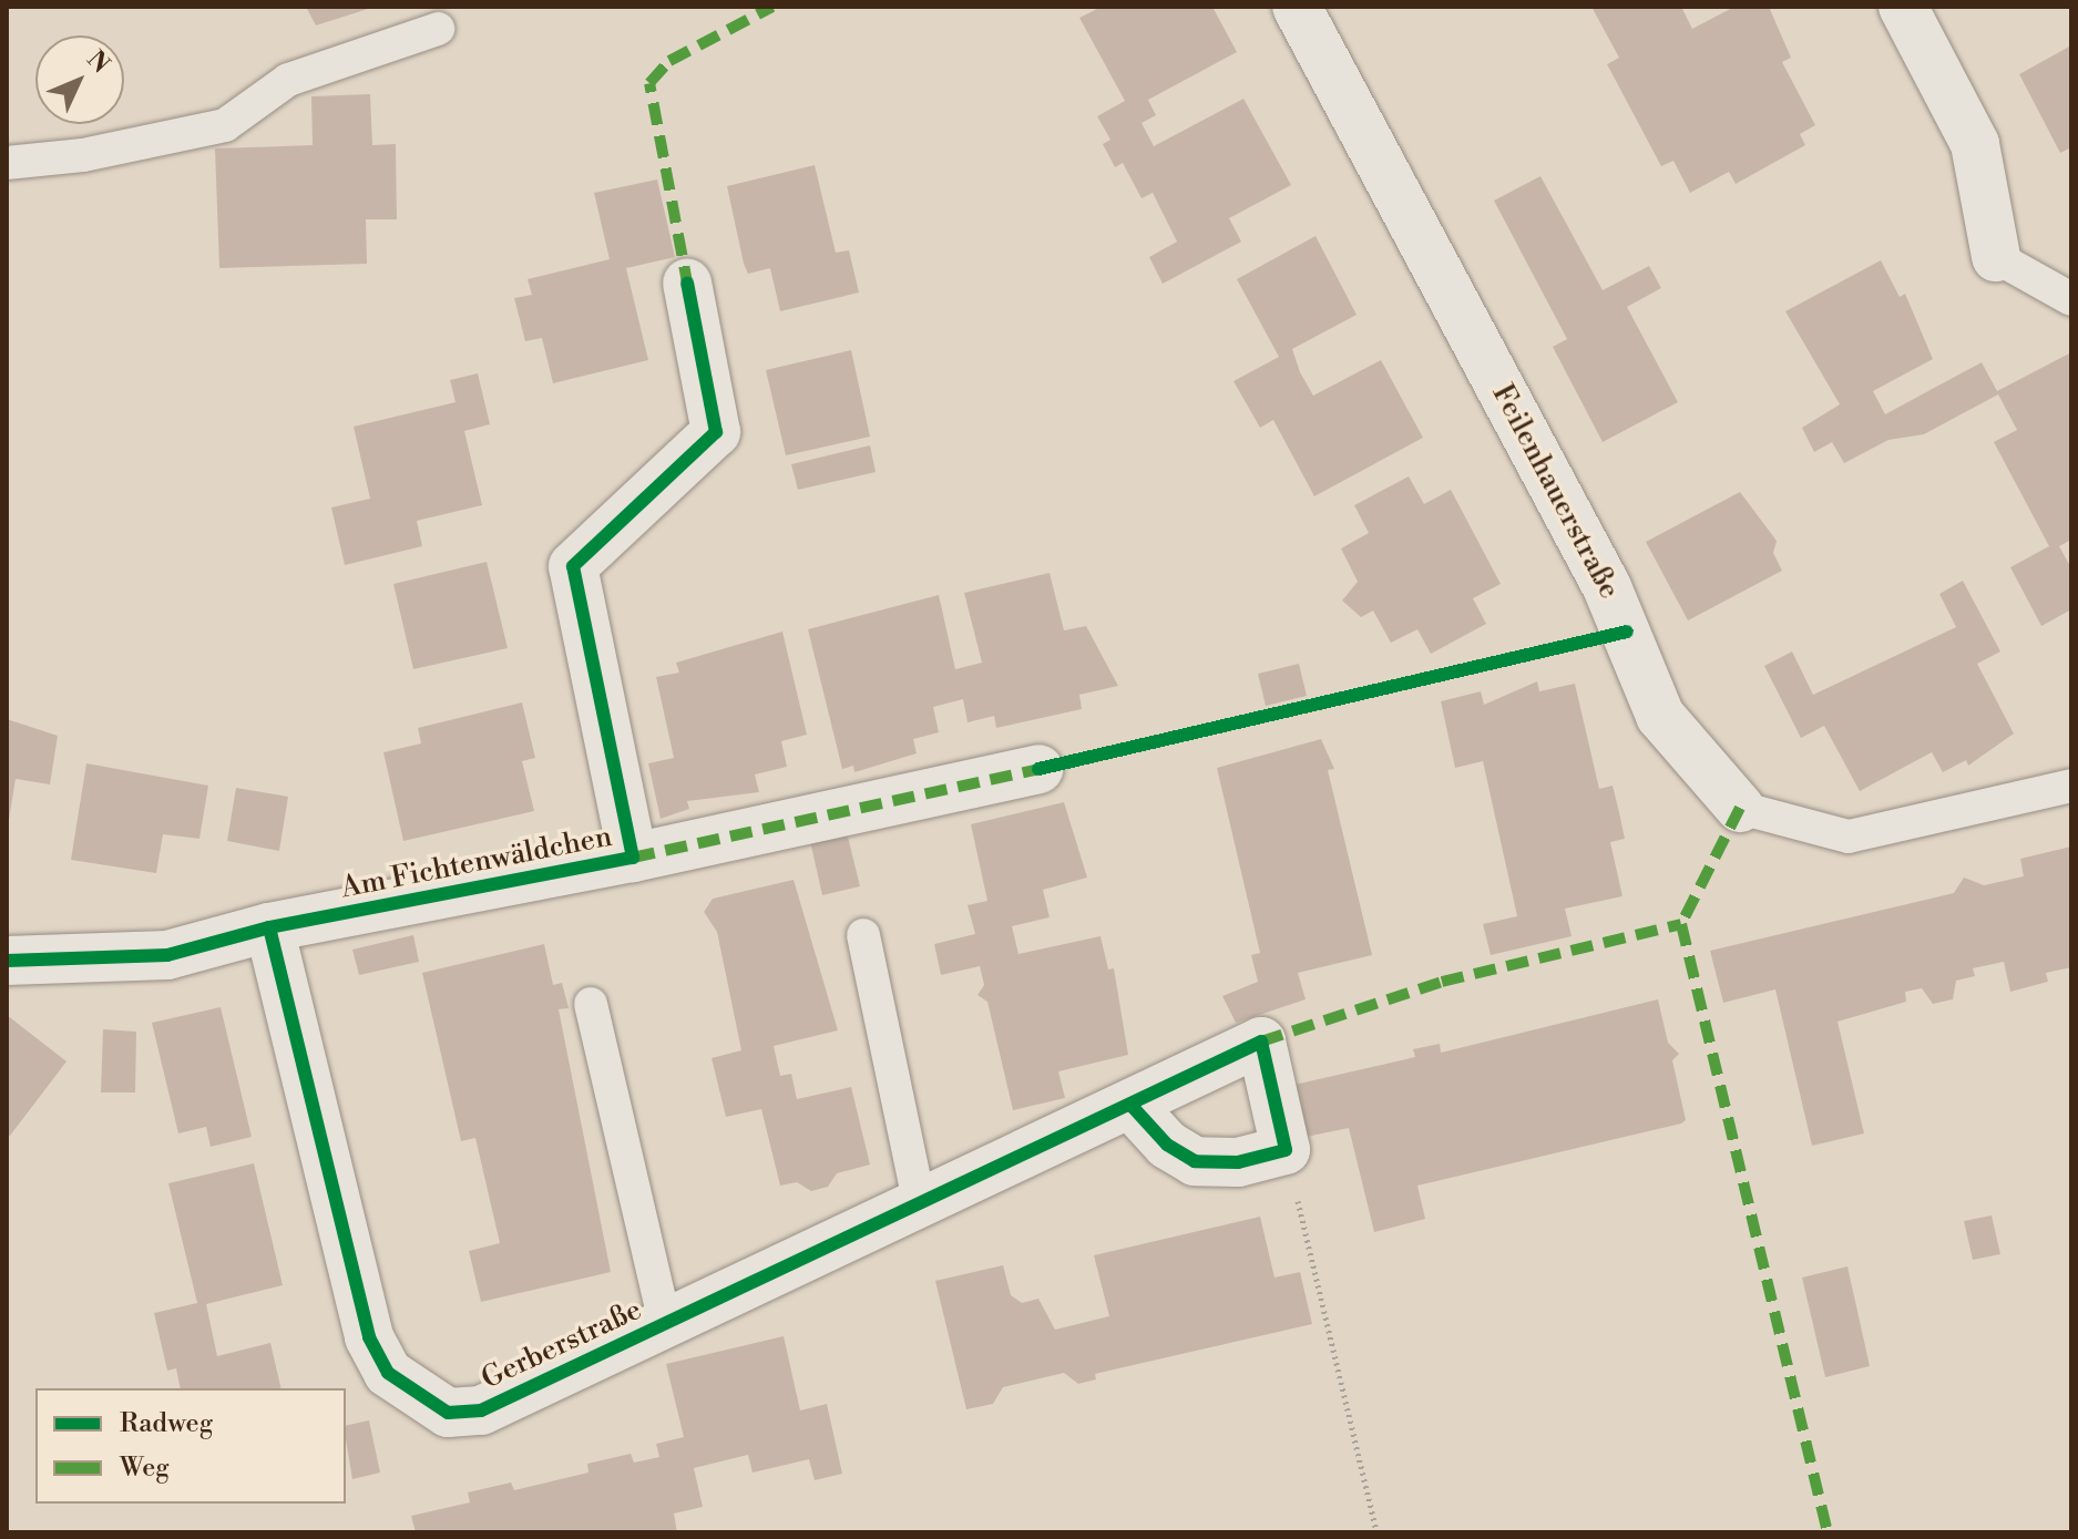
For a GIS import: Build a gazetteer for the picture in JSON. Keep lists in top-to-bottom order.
{
  "streets": {
    "street": ["Feilenhauerstraße", "Am Fichtenwäldchen", "Gerberstraße"]
  },
  "crossings": [
    ["Am Fichtenwäldchen", "Gerberstraße"]
  ],
  "legend": ["Radweg", "Weg"],
  "north": "top right"
}
